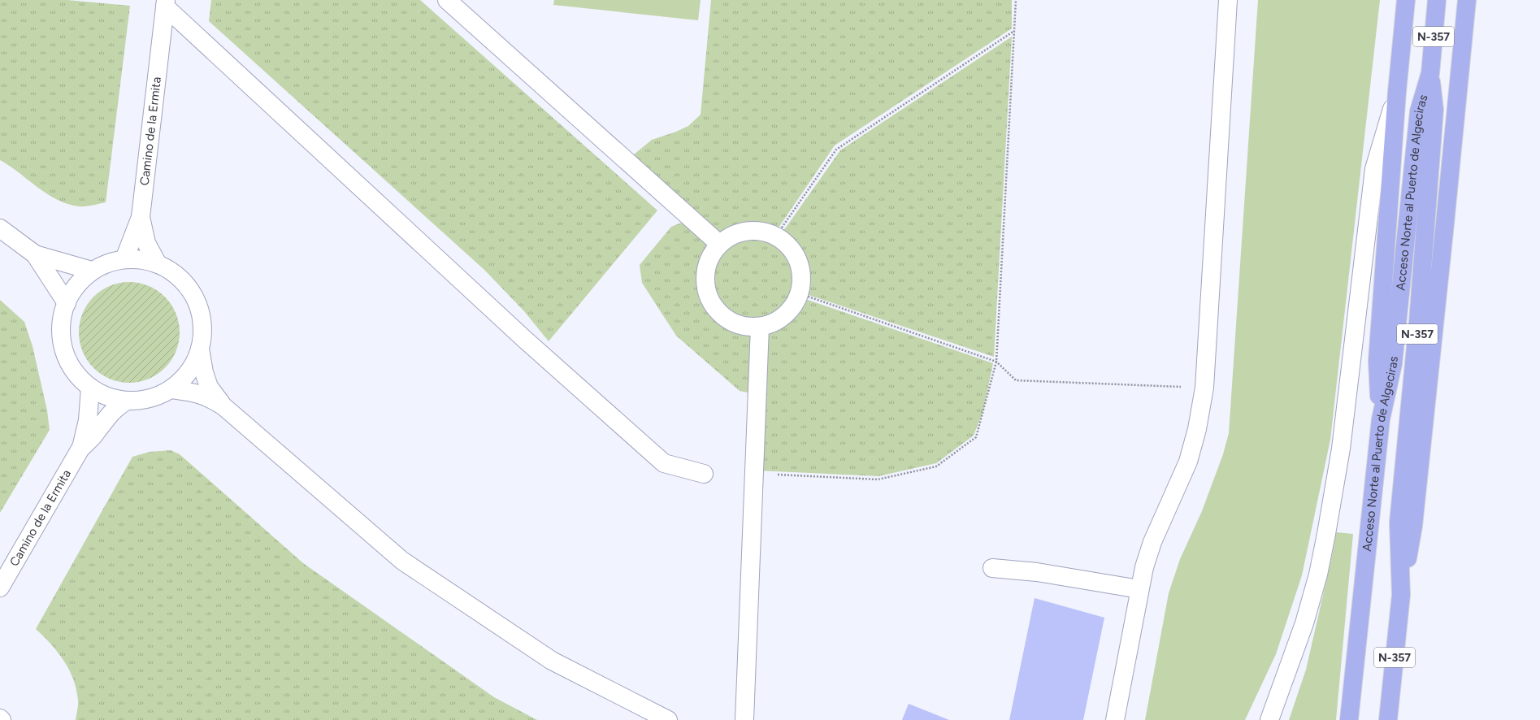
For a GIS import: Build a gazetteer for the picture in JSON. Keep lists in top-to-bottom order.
{
  "streets": {
    "highway": ["N-357", "Acceso Norte al Puerto de Algeciras"],
    "street": ["Camino de la Ermita"]
  }
}
